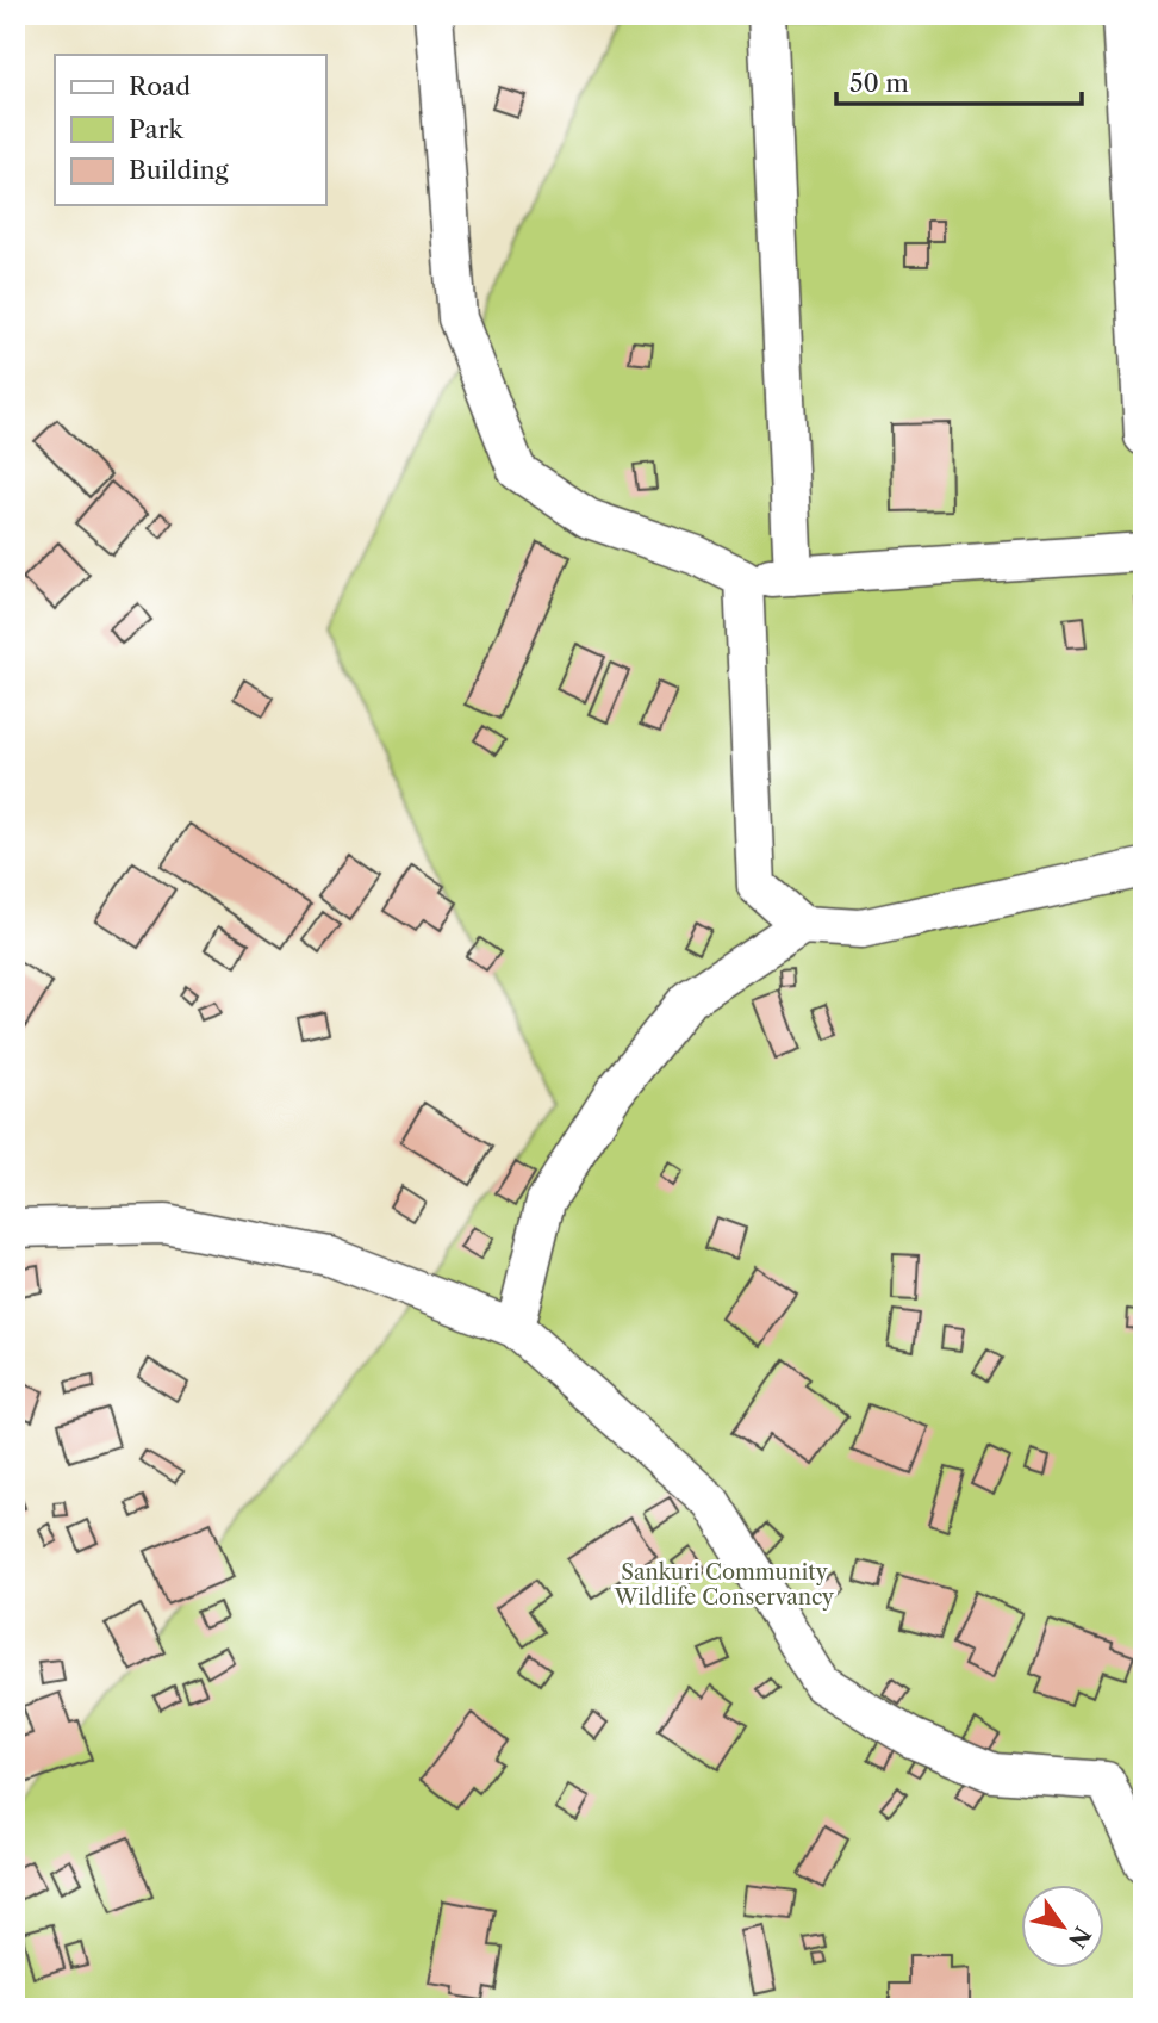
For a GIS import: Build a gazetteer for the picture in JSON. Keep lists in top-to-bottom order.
{
  "parks": ["Sankuri Community Wildlife Conservancy"],
  "legend": ["Road", "Park", "Building"],
  "scale_bar": "50 m",
  "north": "bottom right"
}
